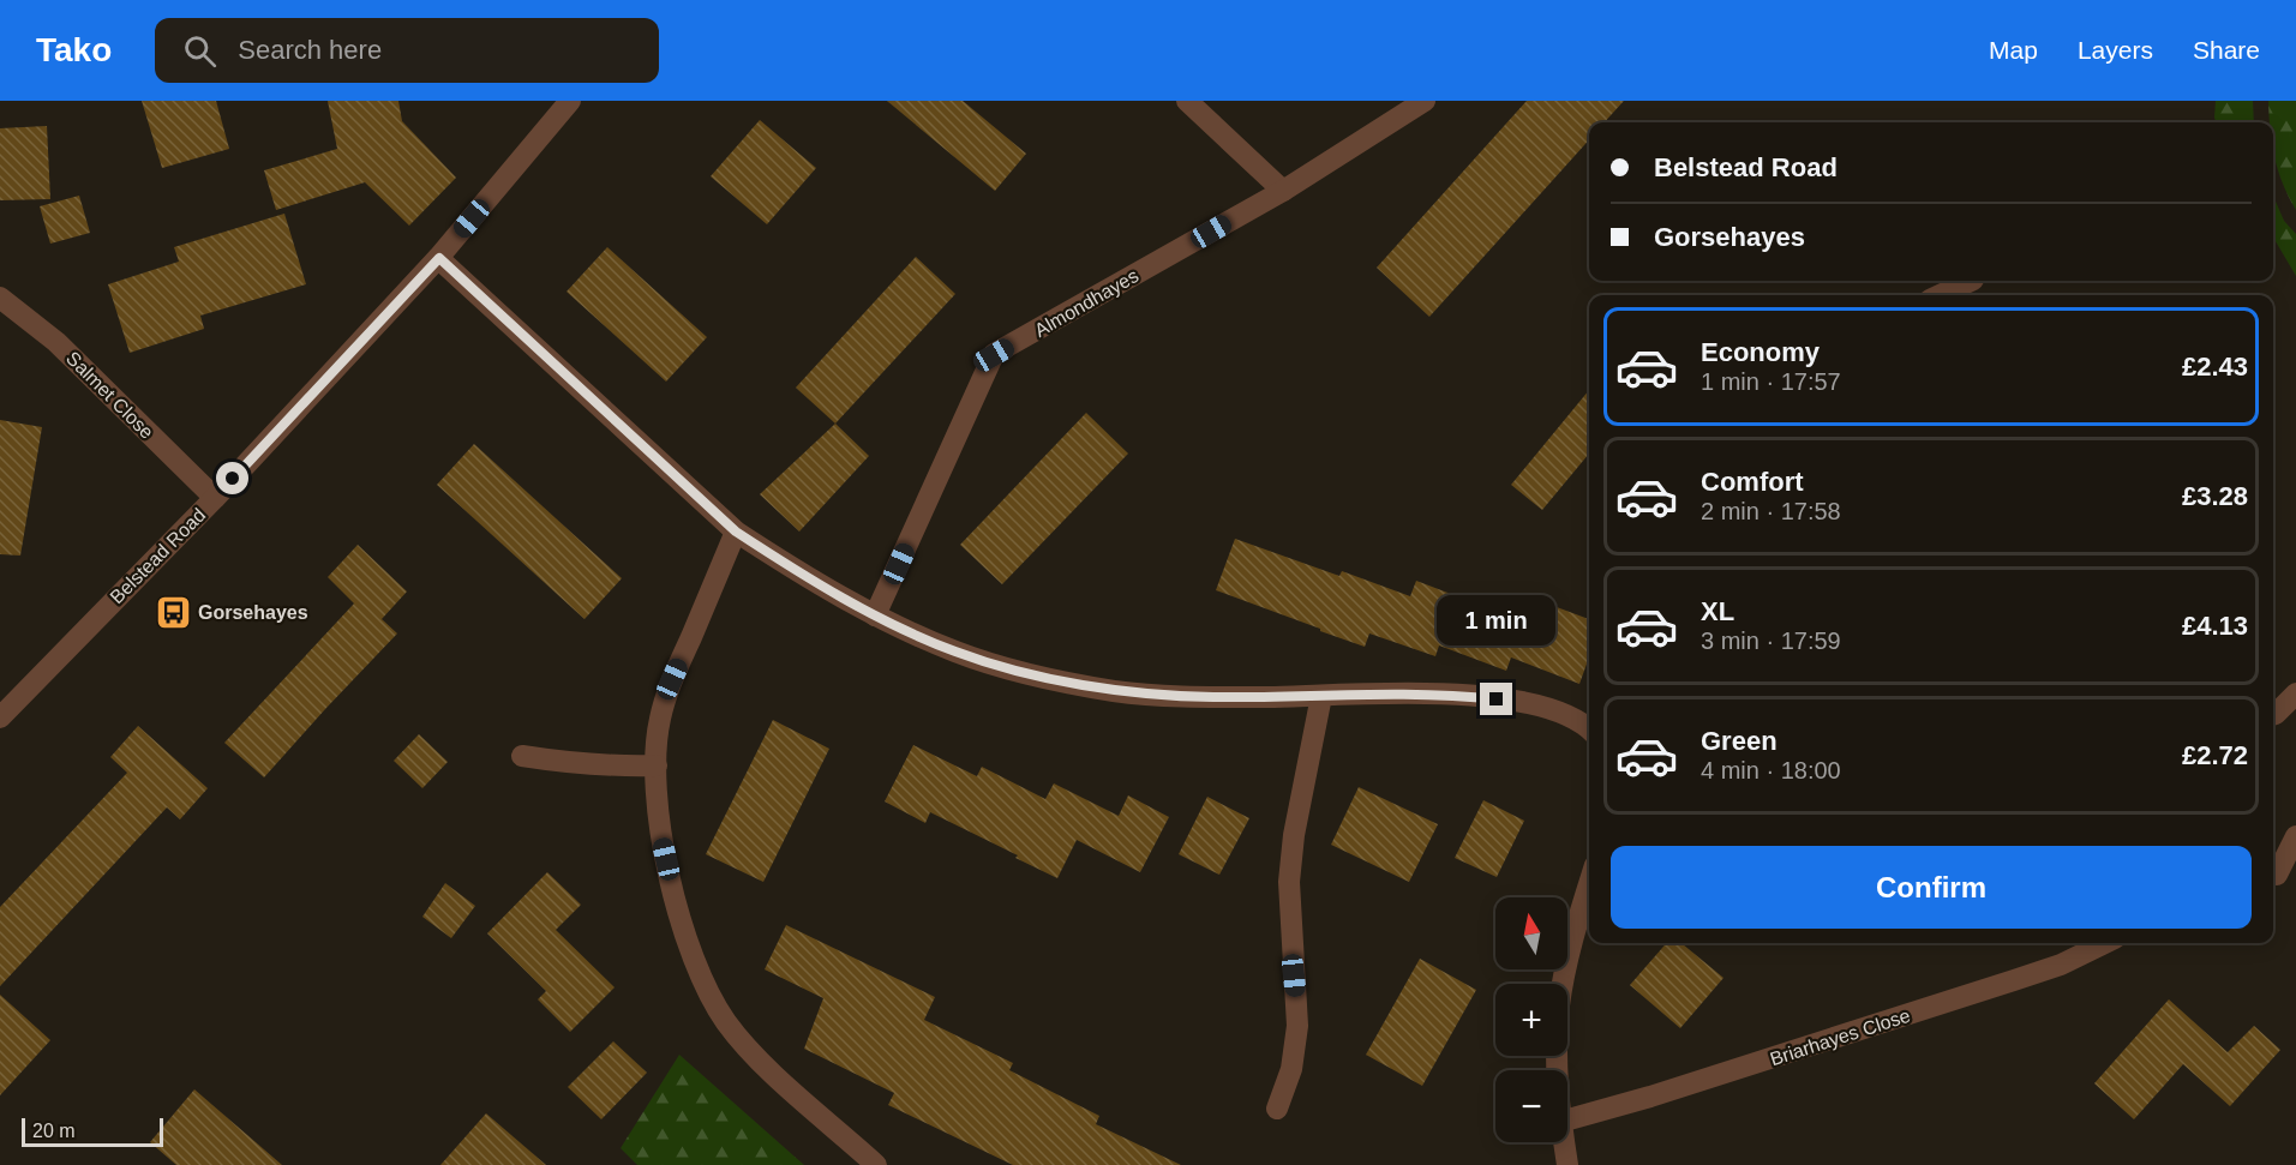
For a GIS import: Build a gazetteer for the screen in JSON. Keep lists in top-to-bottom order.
{
  "streets": {
    "street": [
      "Almondhayes",
      "Salmet Close",
      "Belstead Road",
      "Briarhayes Close"
    ]
  },
  "crossings": [
    ["Salmet Close", "Belstead Road"]
  ],
  "places": {
    "bus stop": ["Gorsehayes"]
  },
  "scale_bar": "20 m",
  "north": "top",
  "page": {
    "header": "Tako",
    "search": "Search here",
    "nav": ["Map", "Layers", "Share"],
    "banner": ["Belstead Road", "Gorsehayes"],
    "list": [
      {
        "name": "Economy",
        "note": "1 min · 17:57",
        "value": "£2.43"
      },
      {
        "name": "Comfort",
        "note": "2 min · 17:58",
        "value": "£3.28"
      },
      {
        "name": "XL",
        "note": "3 min · 17:59",
        "value": "£4.13"
      },
      {
        "name": "Green",
        "note": "4 min · 18:00",
        "value": "£2.72"
      }
    ],
    "bubble": "1 min",
    "buttons": "Confirm",
    "map_buttons": ["+", "−"],
    "scale": "20 m"
  }
}
